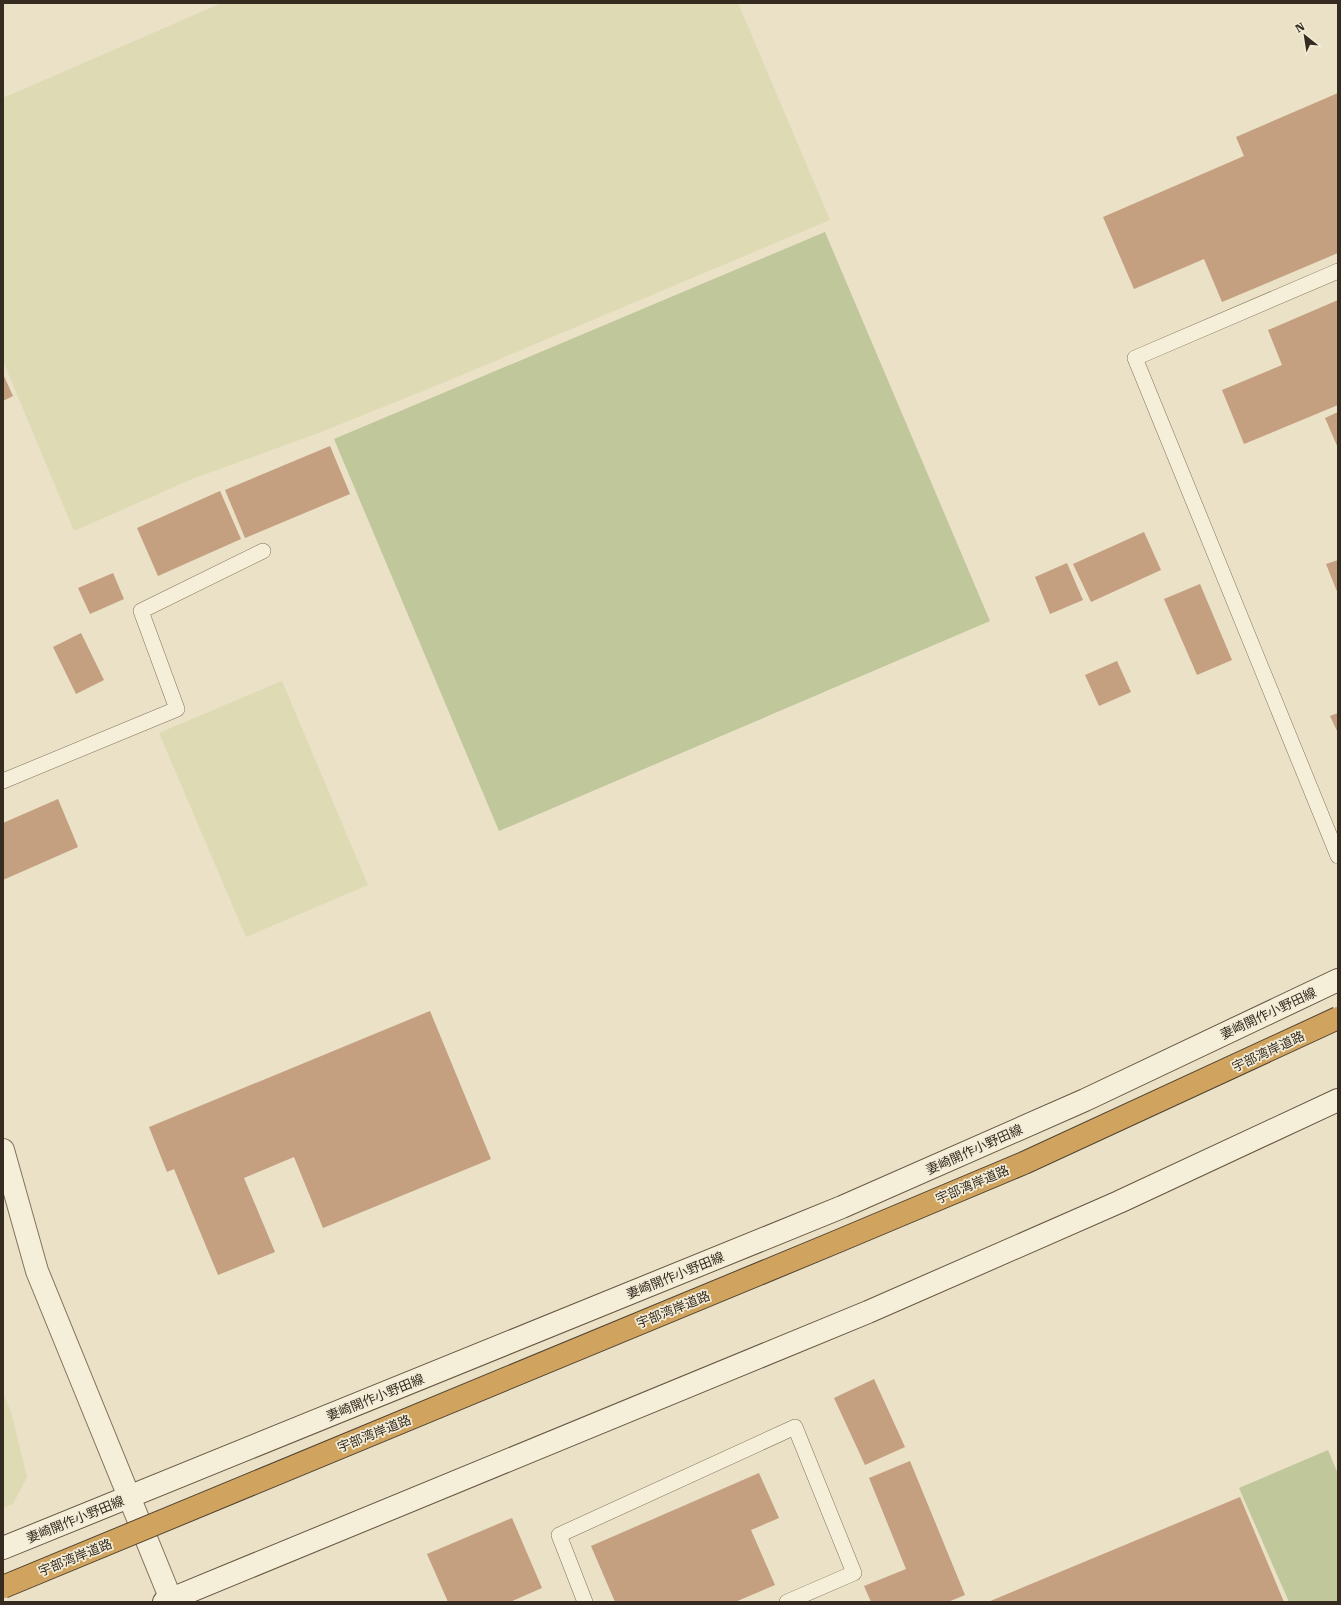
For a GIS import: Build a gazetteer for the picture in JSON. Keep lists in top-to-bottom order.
{
  "streets": {
    "highway": ["宇部湾岸道路"],
    "main road": ["妻崎開作小野田線"]
  },
  "north": "top left"
}
